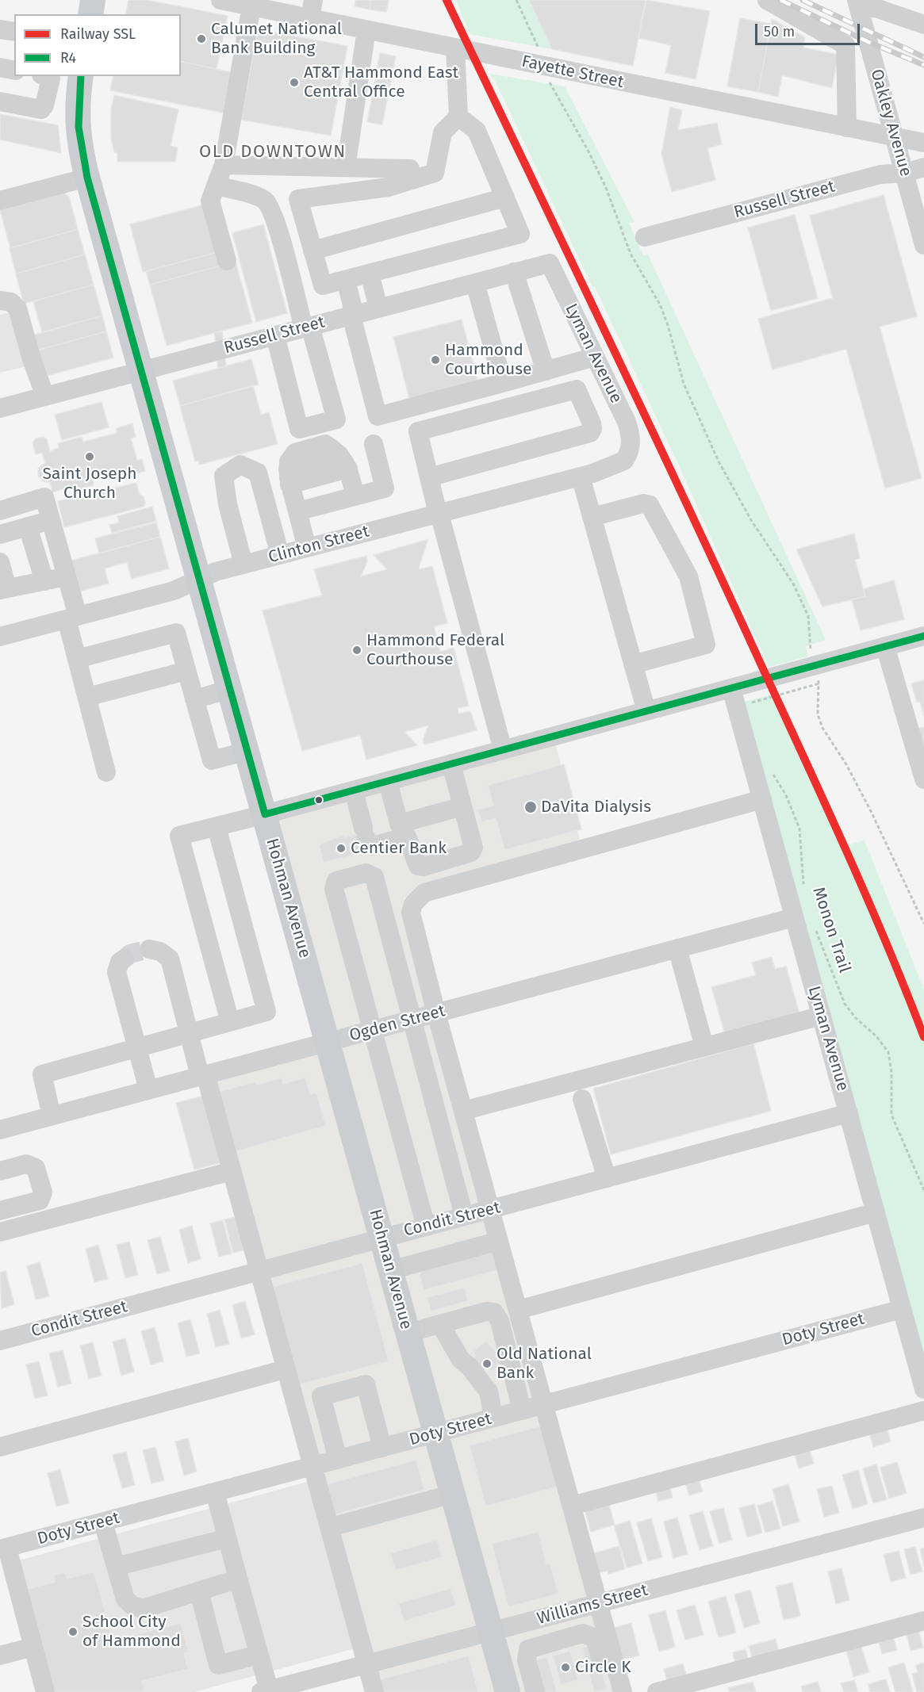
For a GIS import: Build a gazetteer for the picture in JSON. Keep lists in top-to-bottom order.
{
  "streets": {
    "main road": ["Hohman Avenue"],
    "street": [
      "Fayette Street",
      "Oakley Avenue",
      "Russell Street",
      "Lyman Avenue",
      "Clinton Street",
      "Ogden Street",
      "Condit Street",
      "Doty Street",
      "Williams Street"
    ],
    "path": ["Monon Trail"]
  },
  "crossings": [
    ["Fayette Street", "Oakley Avenue"],
    ["Oakley Avenue", "Russell Street"],
    ["Russell Street", "Lyman Avenue"],
    ["Russell Street", "Hohman Avenue"],
    ["Lyman Avenue", "Clinton Street"],
    ["Lyman Avenue", "Ogden Street"],
    ["Lyman Avenue", "Condit Street"],
    ["Lyman Avenue", "Doty Street"],
    ["Clinton Street", "Hohman Avenue"],
    ["Hohman Avenue", "Ogden Street"],
    ["Hohman Avenue", "Condit Street"],
    ["Hohman Avenue", "Doty Street"],
    ["Hohman Avenue", "Williams Street"]
  ],
  "districts": ["OLD DOWNTOWN"],
  "places": [
    "Calumet National Bank Building",
    "AT&T Hammond East Central Office",
    "Hammond Courthouse",
    "Saint Joseph Church",
    "Hammond Federal Courthouse",
    "DaVita Dialysis",
    "Centier Bank",
    "Old National Bank",
    "School City of Hammond",
    "Circle K"
  ],
  "lines": ["rail line SSL", "transit line R4"],
  "legend": ["Railway SSL", "R4"],
  "scale_bar": "50 m"
}
